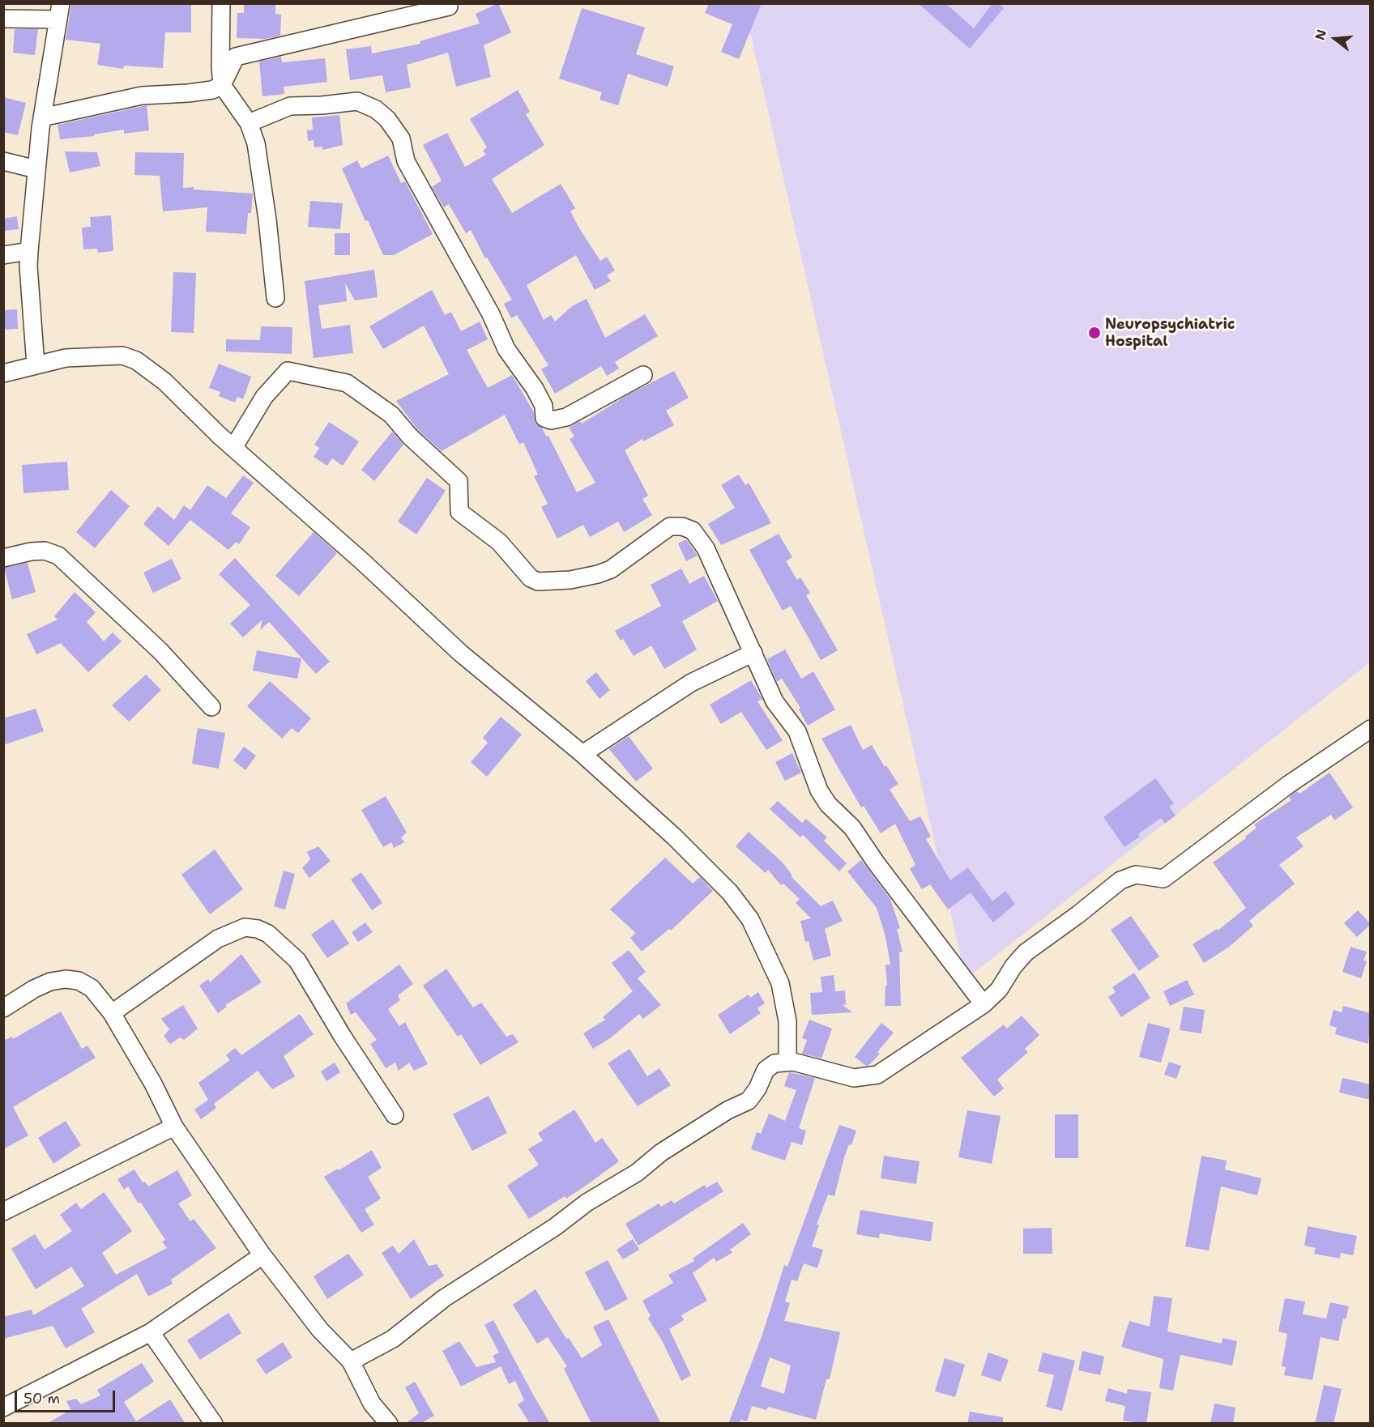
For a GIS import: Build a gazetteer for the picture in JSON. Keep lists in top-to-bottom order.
{
  "places": ["Neuropsychiatric Hospital"],
  "scale_bar": "50 m",
  "north": "left"
}
